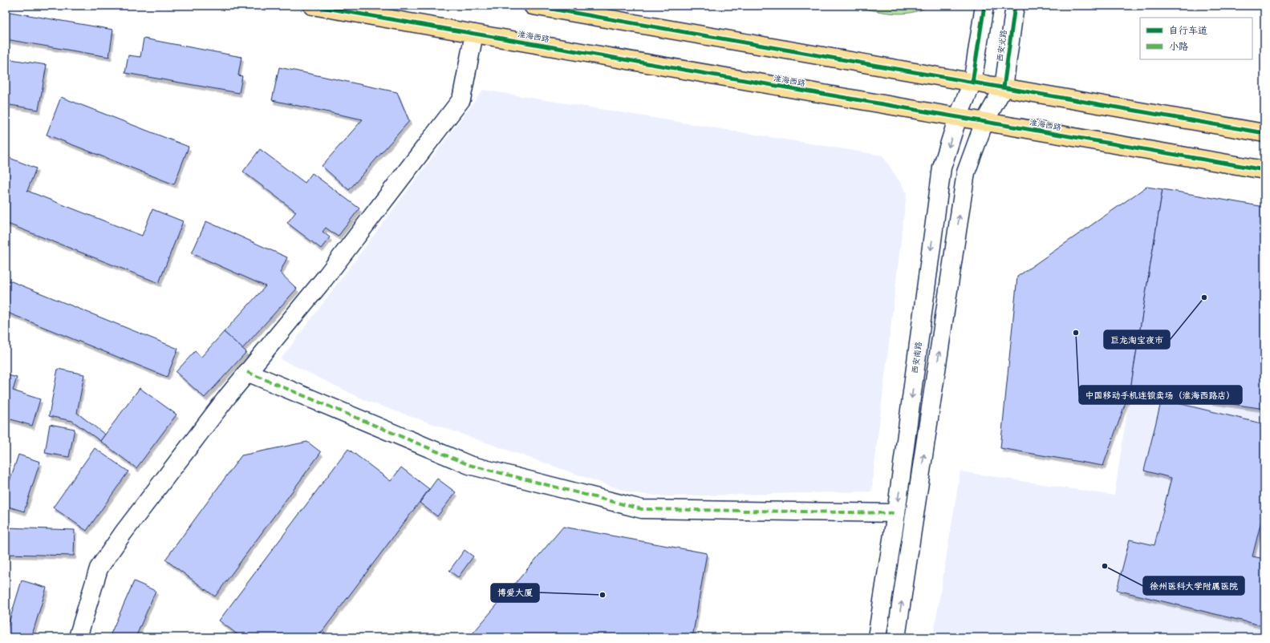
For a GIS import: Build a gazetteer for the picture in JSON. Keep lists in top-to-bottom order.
{
  "streets": {
    "main road": ["淮海西路"],
    "street": ["西安北路", "西安南路"]
  },
  "crossings": [
    ["淮海西路", "西安南路"]
  ],
  "places": [
    "巨龙淘宝夜市",
    "中国移动手机连锁卖场（淮海西路店）",
    "徐州医科大学附属医院",
    "博爱大厦"
  ],
  "legend": ["自行车道", "小路"]
}
